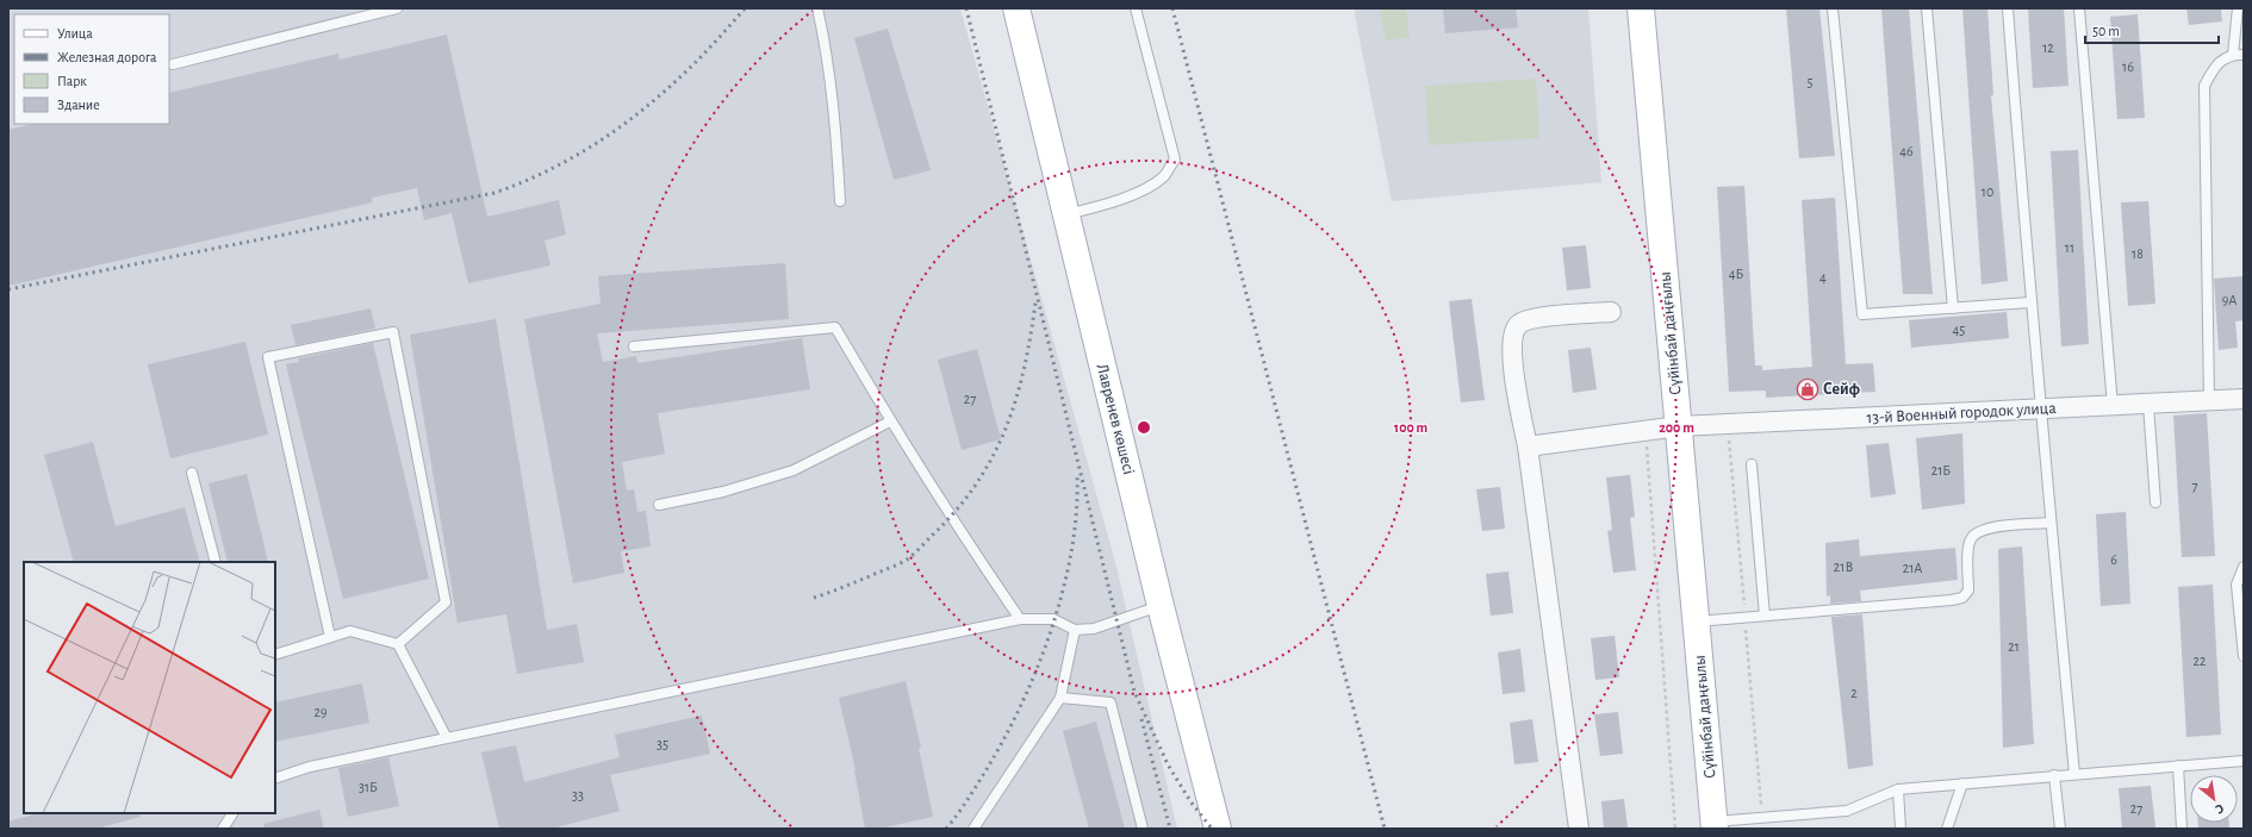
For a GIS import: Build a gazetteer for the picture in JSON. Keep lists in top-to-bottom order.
{
  "streets": {
    "main road": ["Сүйінбай даңғылы", "Лавренев көшесі"],
    "street": ["13-й Военный городок улица"]
  },
  "crossings": [
    ["Сүйінбай даңғылы", "13-й Военный городок улица"]
  ],
  "places": {
    "shop": ["Сейф"]
  },
  "house_numbers": [
    "12",
    "16",
    "5",
    "46",
    "10",
    "11",
    "18",
    "4Б",
    "4",
    "9А",
    "45",
    "27",
    "21Б",
    "7",
    "6",
    "21В",
    "21А",
    "21",
    "22",
    "2",
    "29",
    "35",
    "31Б",
    "33",
    "27"
  ],
  "legend": [
    "Улица",
    "Железная дорога",
    "Парк",
    "Здание"
  ],
  "scale_bar": "50 m",
  "north": "bottom right",
  "rings": ["100 m", "200 m"]
}
